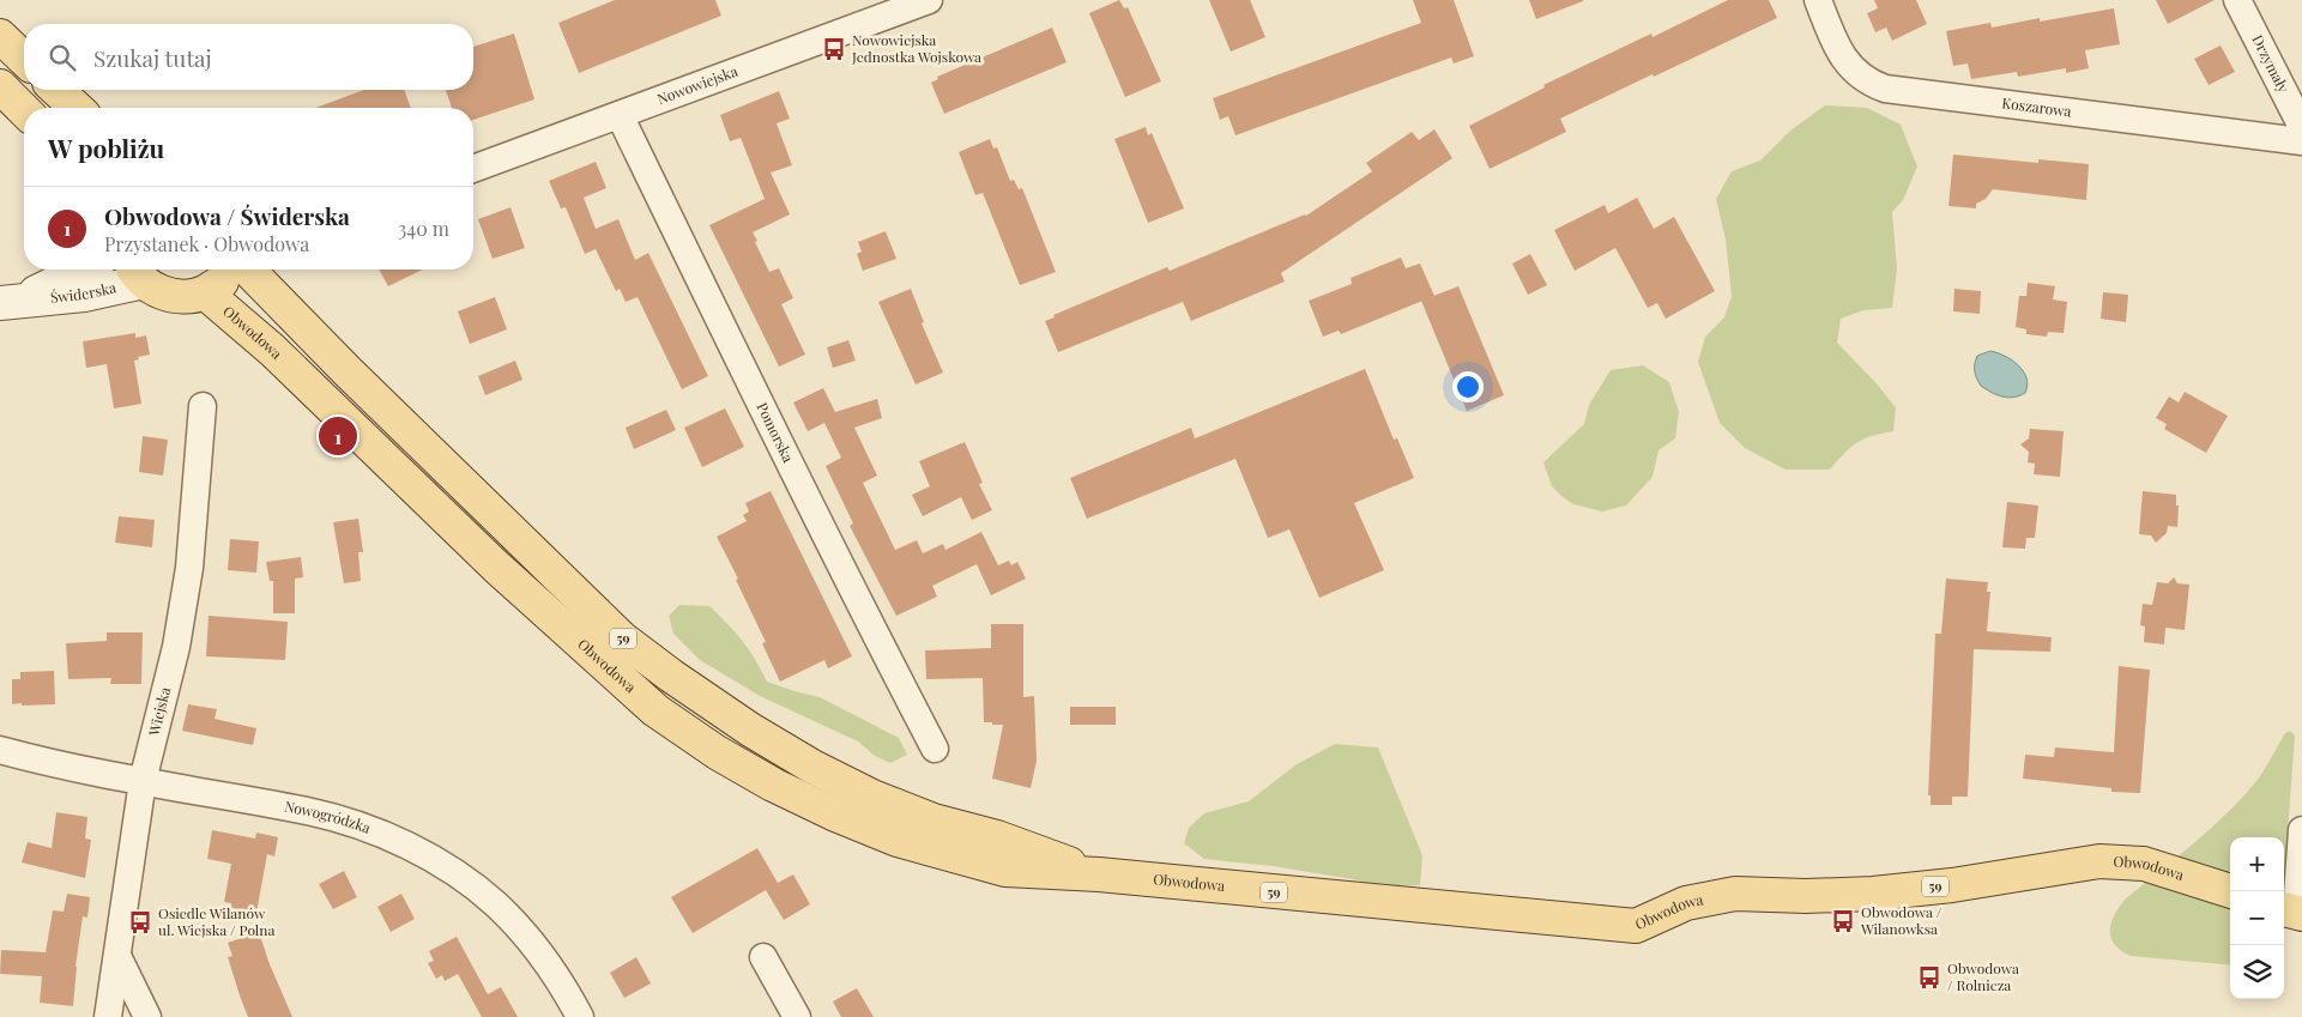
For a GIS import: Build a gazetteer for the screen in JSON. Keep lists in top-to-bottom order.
{
  "streets": {
    "main road": ["Obwodowa", "59"],
    "street": [
      "Drzymały",
      "Nowowiejska",
      "Koszarowa",
      "Świderska",
      "Pomorska",
      "Wiejska",
      "Nowogródzka"
    ]
  },
  "crossings": [
    ["Nowowiejska", "Pomorska"],
    ["Wiejska", "Nowogródzka"]
  ],
  "places": {
    "bus stop": [
      "Nowowiejska Jednostka Wojskowa",
      "Obwodowa / Wilanowksa",
      "Osiedle Wilanów ul. Wiejska / Polna",
      "Obwodowa / Rolnicza"
    ]
  },
  "page": {
    "search": "Szukaj tutaj",
    "heading": "W pobliżu",
    "list": [
      {
        "mark": "1",
        "name": "Obwodowa / Świderska",
        "note": "Przystanek · Obwodowa",
        "value": "340 m"
      }
    ],
    "pins": "1",
    "map_buttons": ["+", "−"]
  }
}
